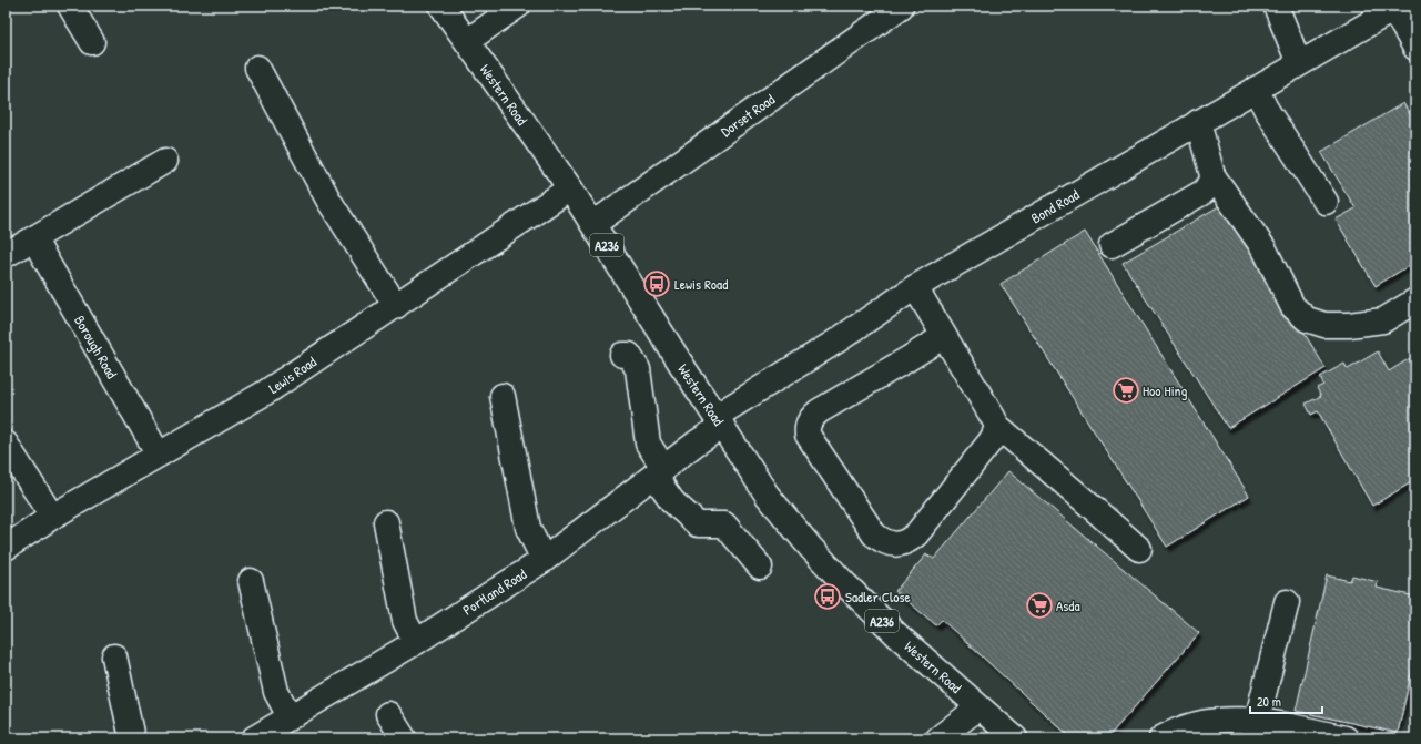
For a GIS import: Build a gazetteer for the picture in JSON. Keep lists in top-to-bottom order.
{
  "streets": {
    "street": [
      "Western Road",
      "Dorset Road",
      "Bond Road",
      "A236",
      "Borough Road",
      "Lewis Road",
      "Portland Road"
    ]
  },
  "crossings": [
    ["Western Road", "Dorset Road"],
    ["Western Road", "Bond Road"],
    ["Western Road", "Lewis Road"],
    ["Western Road", "Portland Road"],
    ["Bond Road", "Portland Road"],
    ["Borough Road", "Lewis Road"]
  ],
  "places": {
    "bus stop": ["Lewis Road", "Sadler Close"],
    "supermarket": ["Hoo Hing", "Asda"]
  },
  "scale_bar": "20 m"
}
